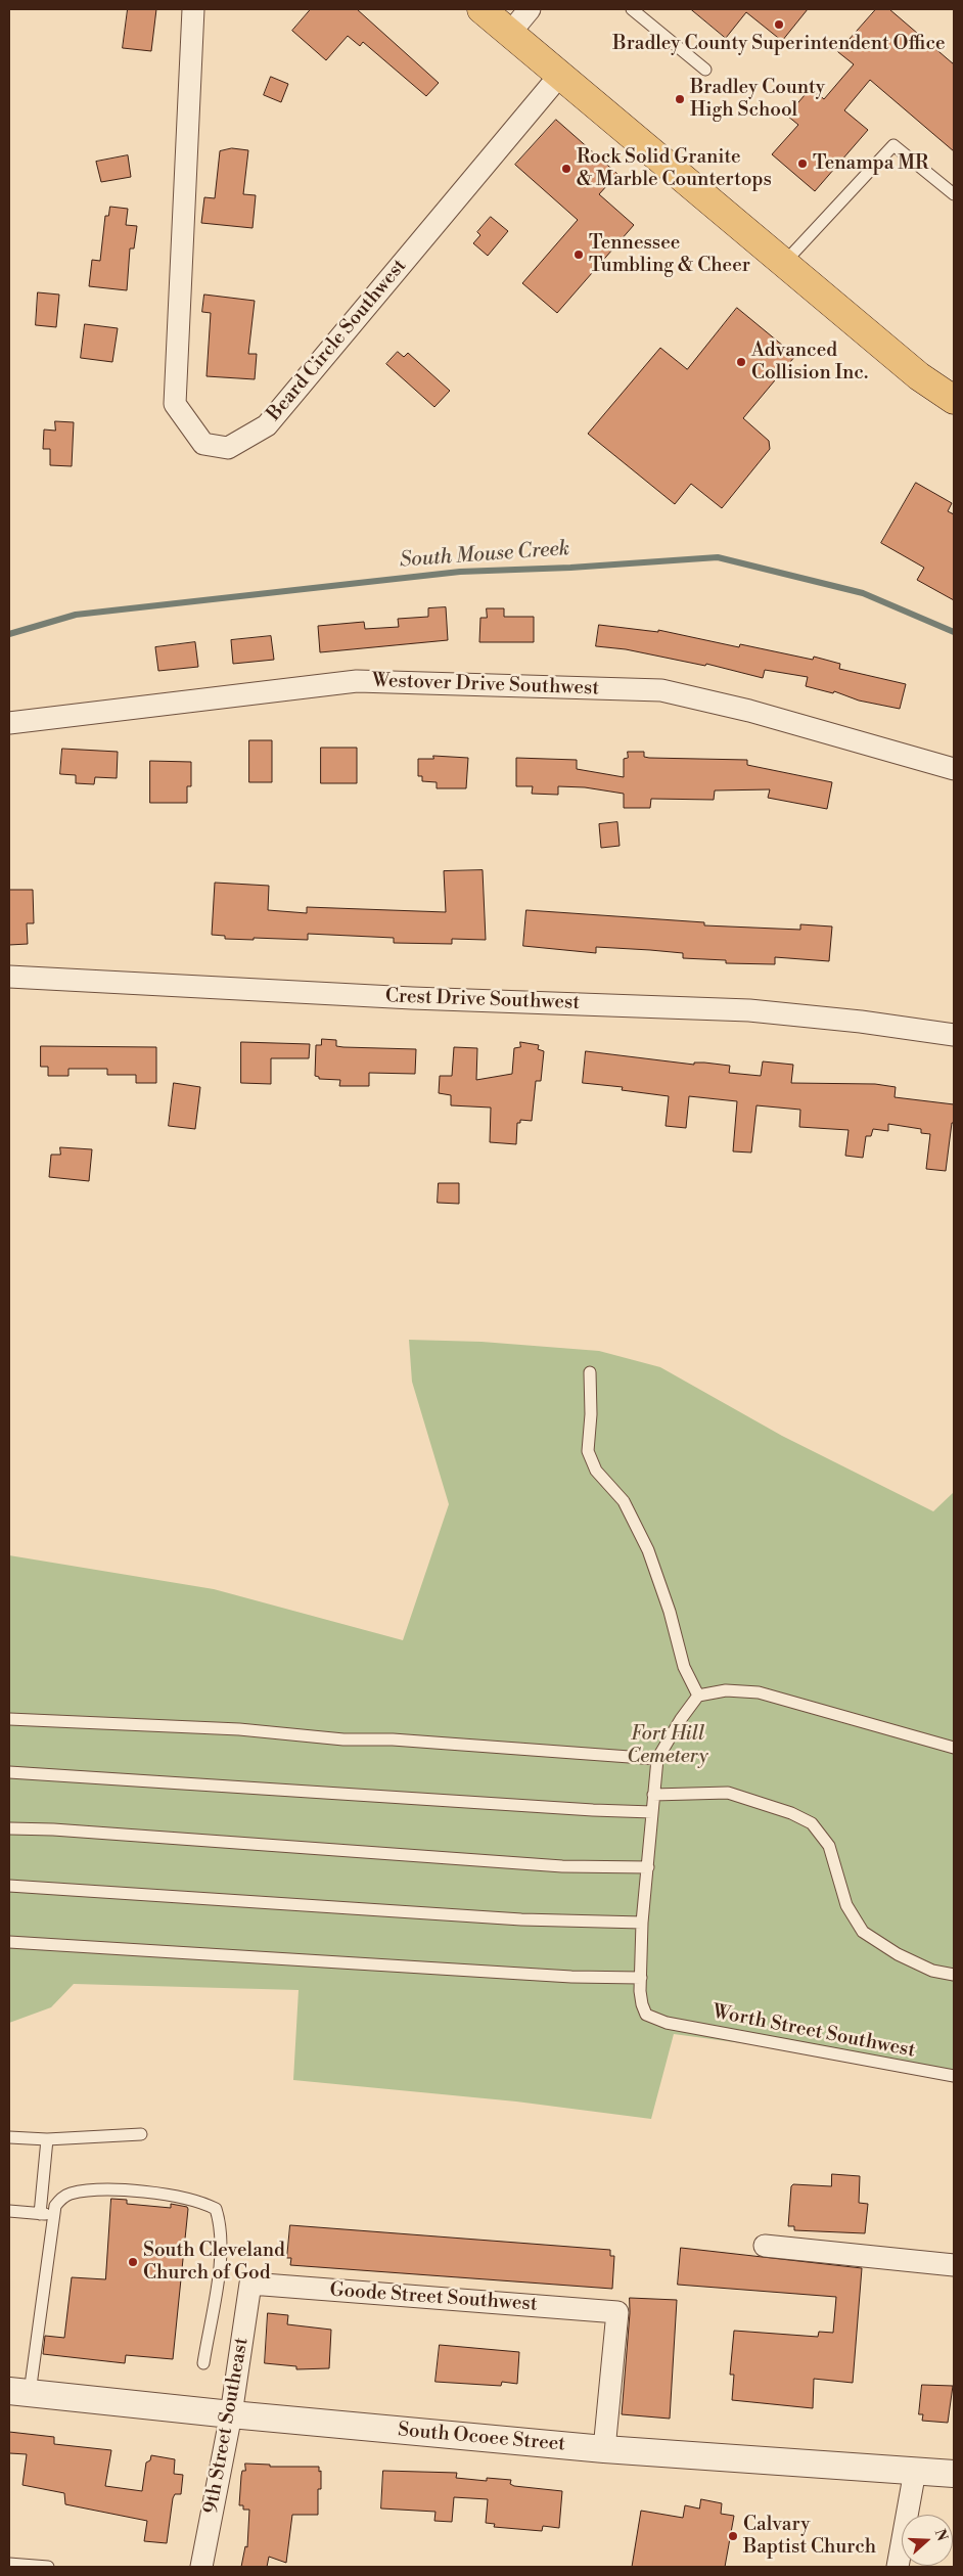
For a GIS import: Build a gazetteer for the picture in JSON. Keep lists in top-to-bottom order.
{
  "streets": {
    "street": [
      "Beard Circle Southwest",
      "Westover Drive Southwest",
      "Crest Drive Southwest",
      "Goode Street Southwest",
      "9th Street Southeast",
      "South Ocoee Street"
    ],
    "lane": ["Worth Street Southwest"]
  },
  "crossings": [
    ["Goode Street Southwest", "9th Street Southeast"],
    ["Goode Street Southwest", "South Ocoee Street"],
    ["9th Street Southeast", "South Ocoee Street"]
  ],
  "water": ["South Mouse Creek"],
  "parks": ["Fort Hill Cemetery"],
  "places": [
    "Bradley County Superintendent Office",
    "Bradley County High School",
    "Tenampa MR",
    "Rock Solid Granite & Marble Countertops",
    "Tennessee Tumbling & Cheer",
    "Advanced Collision Inc.",
    "South Cleveland Church of God",
    "Calvary Baptist Church"
  ],
  "north": "right"
}
